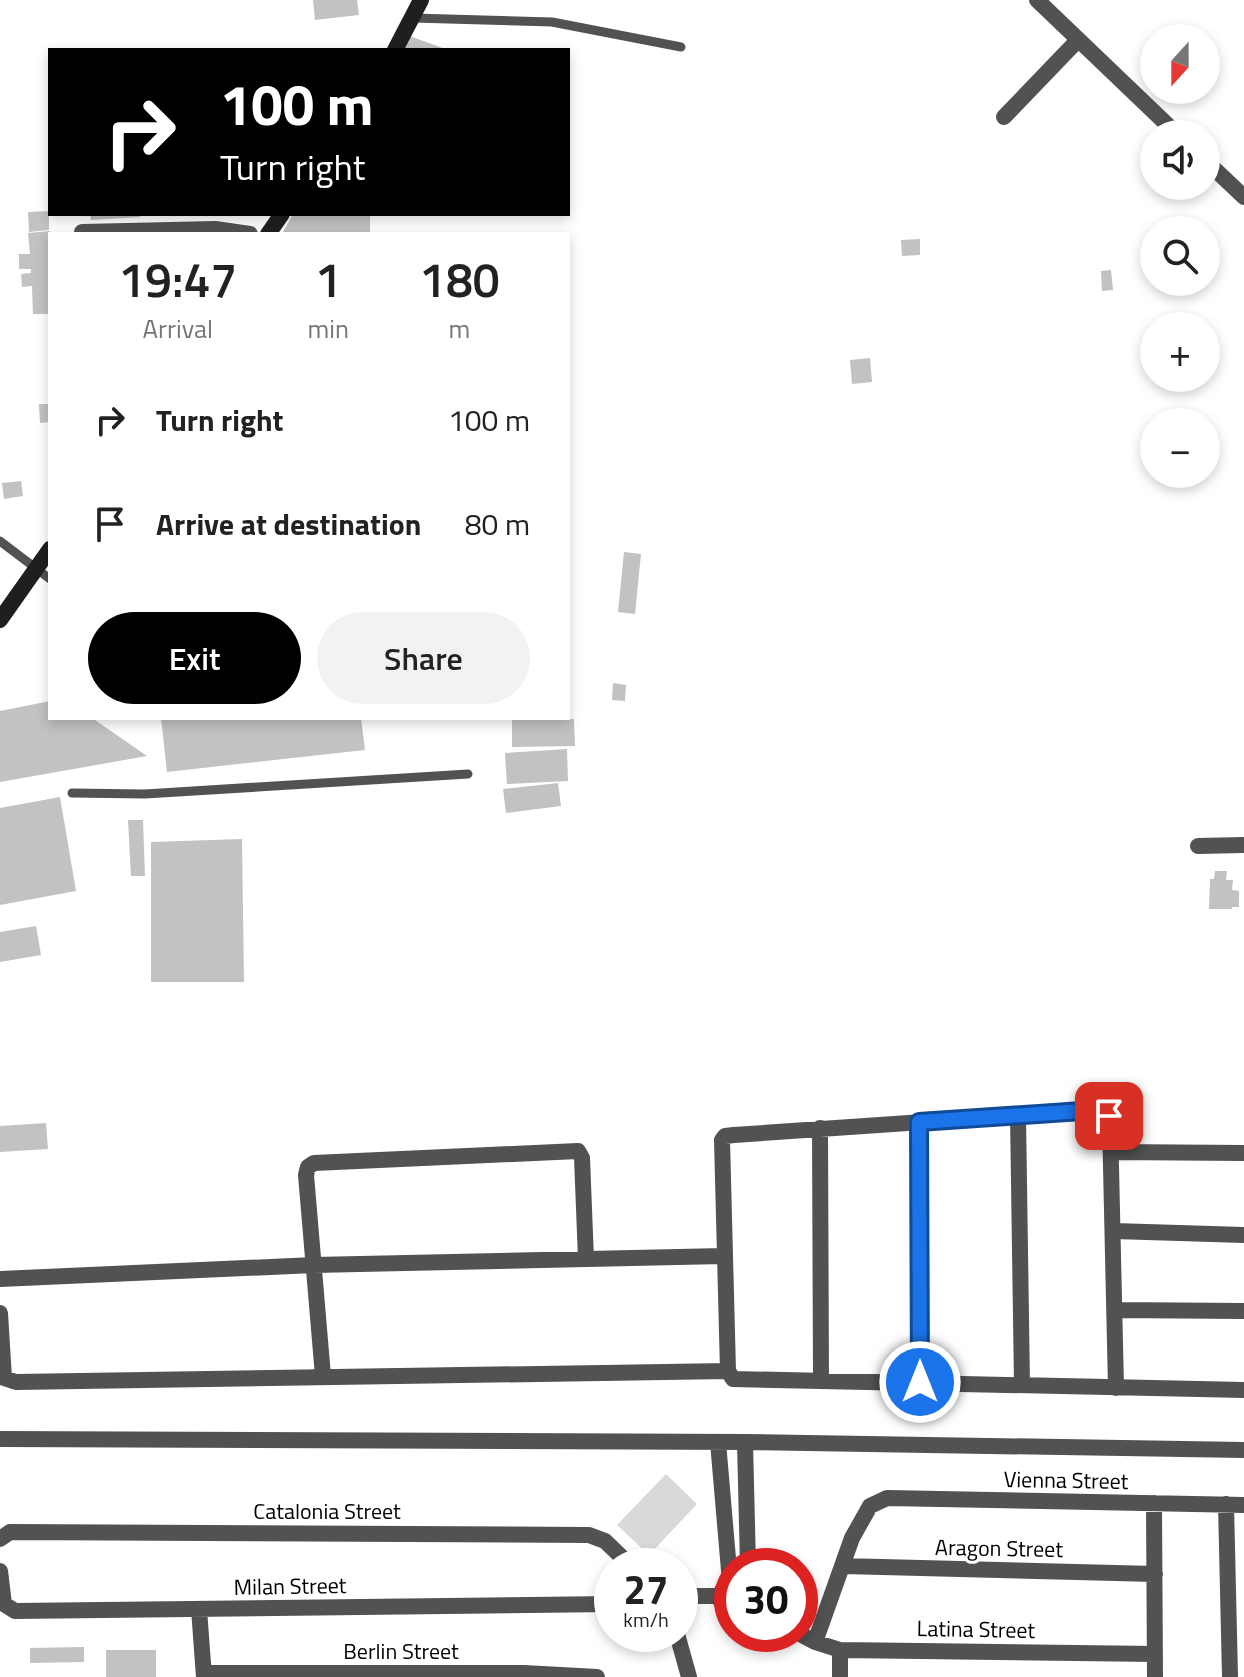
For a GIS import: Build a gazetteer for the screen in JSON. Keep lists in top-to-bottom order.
{
  "streets": {
    "street": [
      "Vienna Street",
      "Catalonia Street",
      "Aragon Street",
      "Milan Street",
      "Latina Street",
      "Berlin Street"
    ]
  },
  "crossings": [
    ["Vienna Street", "Aragon Street"]
  ],
  "north": "bottom",
  "page": {
    "map_buttons": ["+", "−"],
    "turn": ["100 m", "Turn right"],
    "eta": [
      "19:47",
      "Arrival",
      "1",
      "min",
      "180",
      "m"
    ],
    "list": [
      {
        "name": "Turn right",
        "value": "100 m"
      },
      {
        "name": "Arrive at destination",
        "value": "80 m"
      }
    ],
    "buttons": ["Exit", "Share"],
    "speed": "27 km/h",
    "limit": "30"
  }
}
